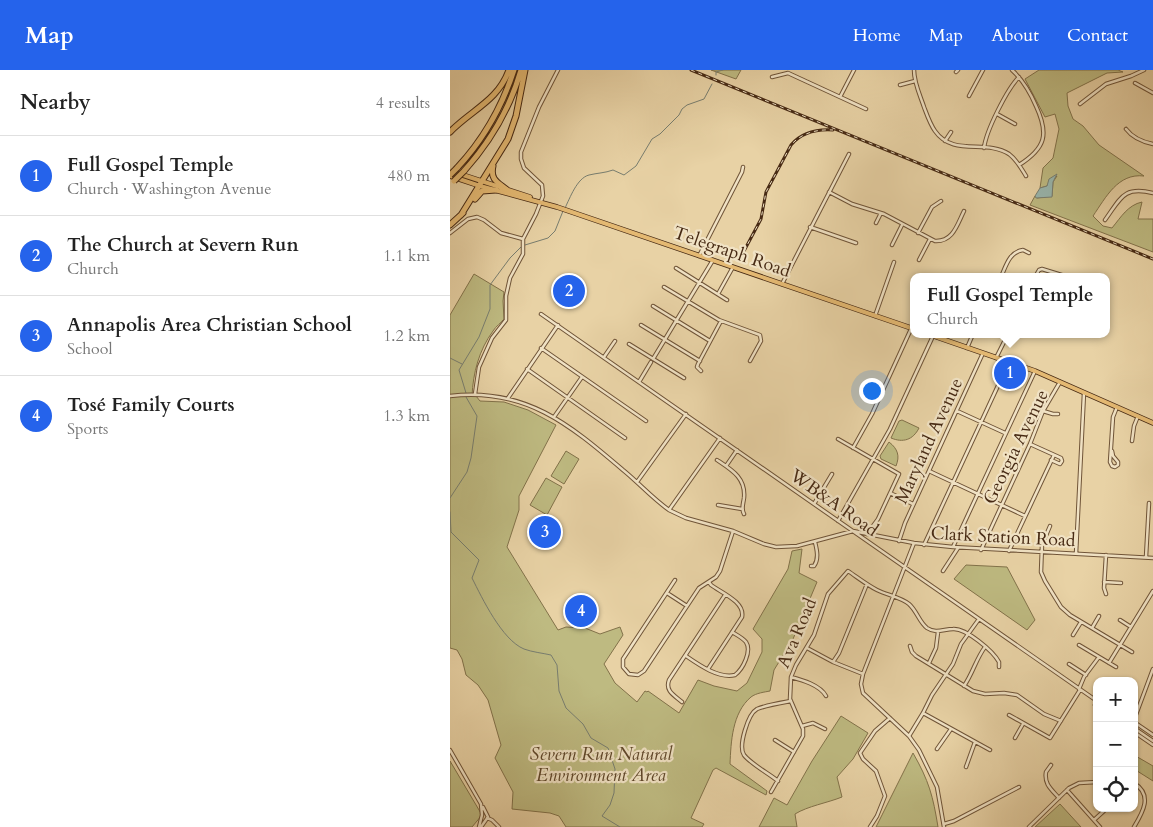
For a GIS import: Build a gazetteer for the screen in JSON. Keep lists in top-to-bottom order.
{
  "streets": {
    "main road": ["Telegraph Road"],
    "street": [
      "Maryland Avenue",
      "Georgia Avenue",
      "WB&A Road",
      "Clark Station Road",
      "Ava Road"
    ]
  },
  "crossings": [
    ["Maryland Avenue", "Clark Station Road"],
    ["Georgia Avenue", "Clark Station Road"],
    ["WB&A Road", "Clark Station Road"]
  ],
  "parks": ["Severn Run Natural Environment Area"],
  "page": {
    "header": "Map",
    "nav": [
      "Home",
      "Map",
      "About",
      "Contact"
    ],
    "heading": ["Nearby", "4 results"],
    "list": [
      {
        "mark": "1",
        "name": "Full Gospel Temple",
        "note": "Church · Washington Avenue",
        "value": "480 m"
      },
      {
        "mark": "2",
        "name": "The Church at Severn Run",
        "note": "Church",
        "value": "1.1 km"
      },
      {
        "mark": "3",
        "name": "Annapolis Area Christian School",
        "note": "School",
        "value": "1.2 km"
      },
      {
        "mark": "4",
        "name": "Tosé Family Courts",
        "note": "Sports",
        "value": "1.3 km"
      }
    ],
    "popup": ["Full Gospel Temple", "Church"],
    "pins": [
      "2",
      "1",
      "3",
      "4"
    ],
    "map_buttons": ["+", "−"]
  }
}
